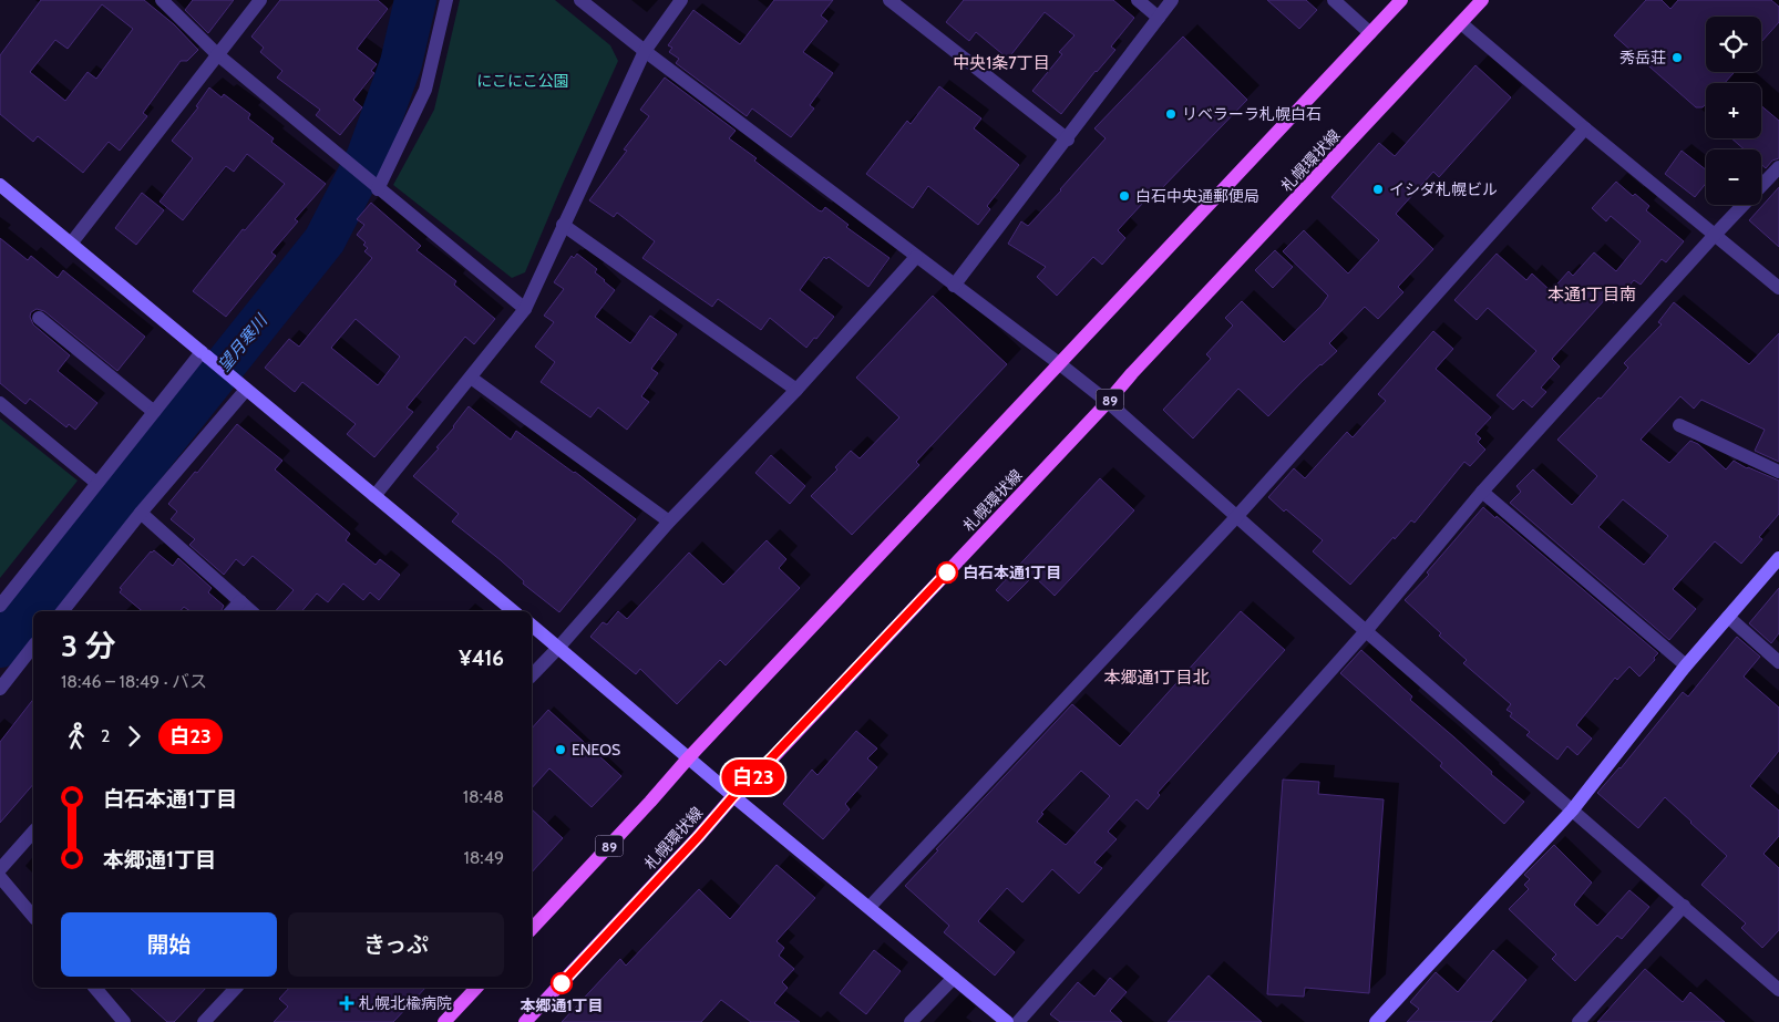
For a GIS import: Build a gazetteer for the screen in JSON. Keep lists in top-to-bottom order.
{
  "streets": {
    "main road": ["札幌環状線", "89"]
  },
  "districts": ["中央1条7丁目", "本通1丁目南", "本郷通1丁目北"],
  "water": ["望月寒川"],
  "parks": ["にこにこ公園"],
  "places": {
    "other": [
      "秀岳荘",
      "リベラーラ札幌白石",
      "イシダ札幌ビル",
      "白石中央通郵便局",
      "白石本通1丁目",
      "ENEOS",
      "本郷通1丁目"
    ],
    "health": ["札幌北楡病院"]
  },
  "lines": ["bus line 白23"],
  "page": {
    "on_map": "白23",
    "map_buttons": ["+", "−"],
    "heading": ["3 分", "18:46 – 18:49 · バス", "¥416"],
    "legs": ["2", "白23"],
    "list": [
      {
        "name": "白石本通1丁目",
        "value": "18:48"
      },
      {
        "name": "本郷通1丁目",
        "value": "18:49"
      }
    ],
    "buttons": ["開始", "きっぷ"]
  }
}
